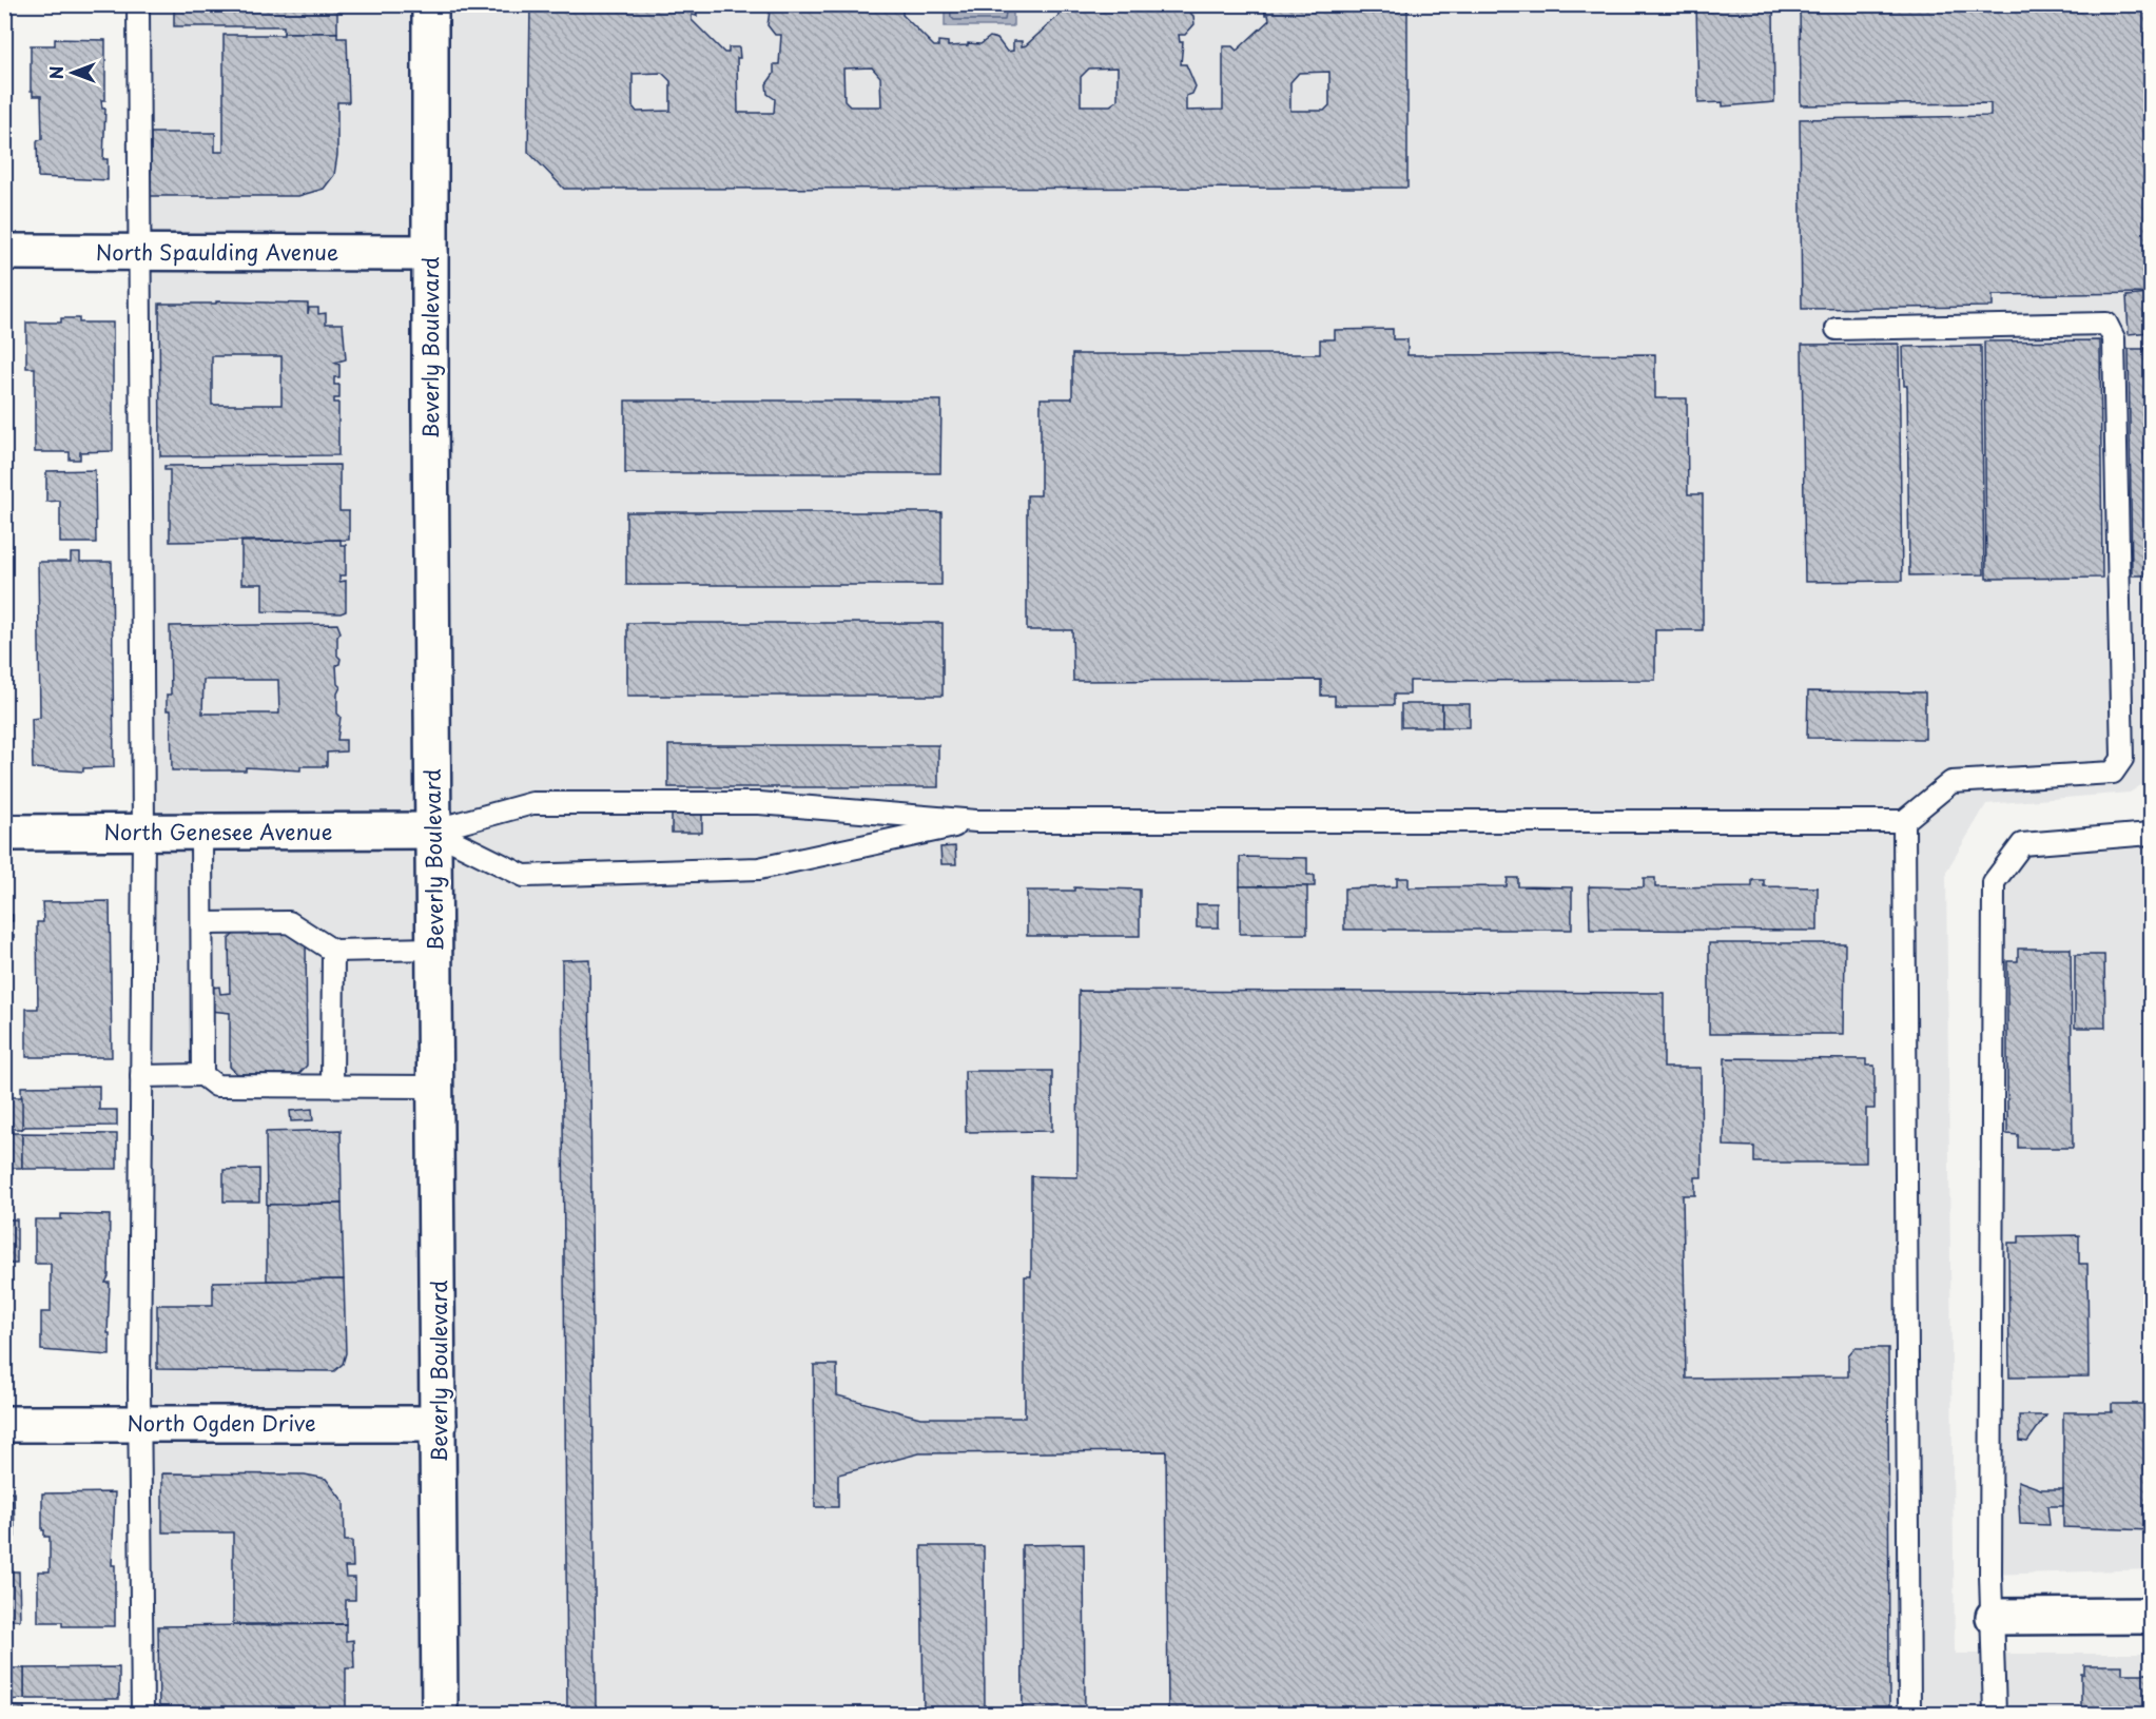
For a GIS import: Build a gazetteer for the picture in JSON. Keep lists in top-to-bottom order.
{
  "streets": {
    "main road": [
      "North Spaulding Avenue",
      "Beverly Boulevard",
      "North Genesee Avenue",
      "North Ogden Drive"
    ]
  },
  "crossings": [
    ["North Spaulding Avenue", "Beverly Boulevard"],
    ["Beverly Boulevard", "North Genesee Avenue"],
    ["Beverly Boulevard", "North Ogden Drive"]
  ],
  "north": "left"
}
